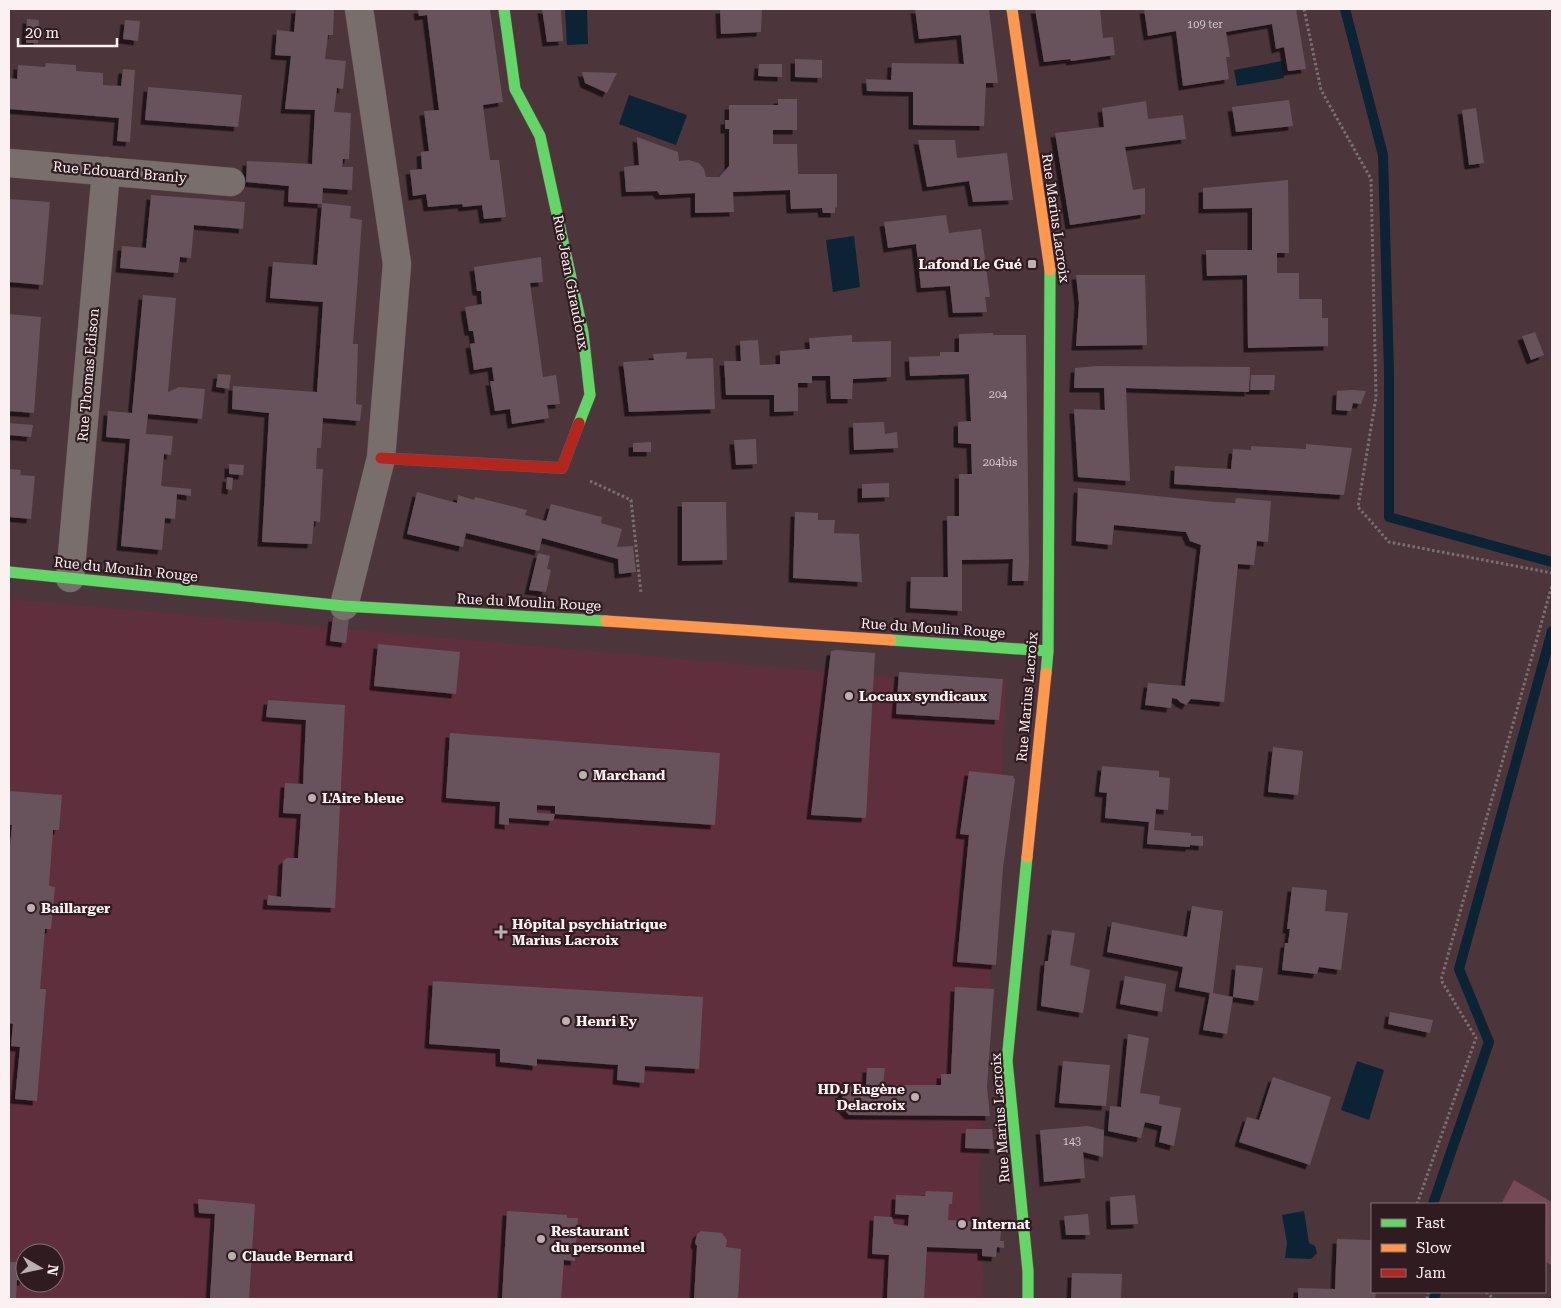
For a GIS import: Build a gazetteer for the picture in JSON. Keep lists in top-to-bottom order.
{
  "streets": {
    "street": [
      "Rue Edouard Branly",
      "Rue Marius Lacroix",
      "Rue Jean Giraudoux",
      "Rue Thomas Edison",
      "Rue du Moulin Rouge"
    ]
  },
  "crossings": [
    ["Rue Edouard Branly", "Rue Thomas Edison"],
    ["Rue Marius Lacroix", "Rue du Moulin Rouge"],
    ["Rue Thomas Edison", "Rue du Moulin Rouge"]
  ],
  "places": {
    "transit": ["Lafond Le Gué"],
    "other": [
      "Locaux syndicaux",
      "Marchand",
      "L'Aire bleue",
      "Baillarger",
      "Henri Ey",
      "HDJ Eugène Delacroix",
      "Internat",
      "Restaurant du personnel",
      "Claude Bernard"
    ],
    "health": ["Hôpital psychiatrique Marius Lacroix"]
  },
  "house_numbers": [
    "109 ter",
    "204",
    "204bis",
    "143"
  ],
  "legend": ["Fast", "Slow", "Jam"],
  "scale_bar": "20 m",
  "north": "right"
}
